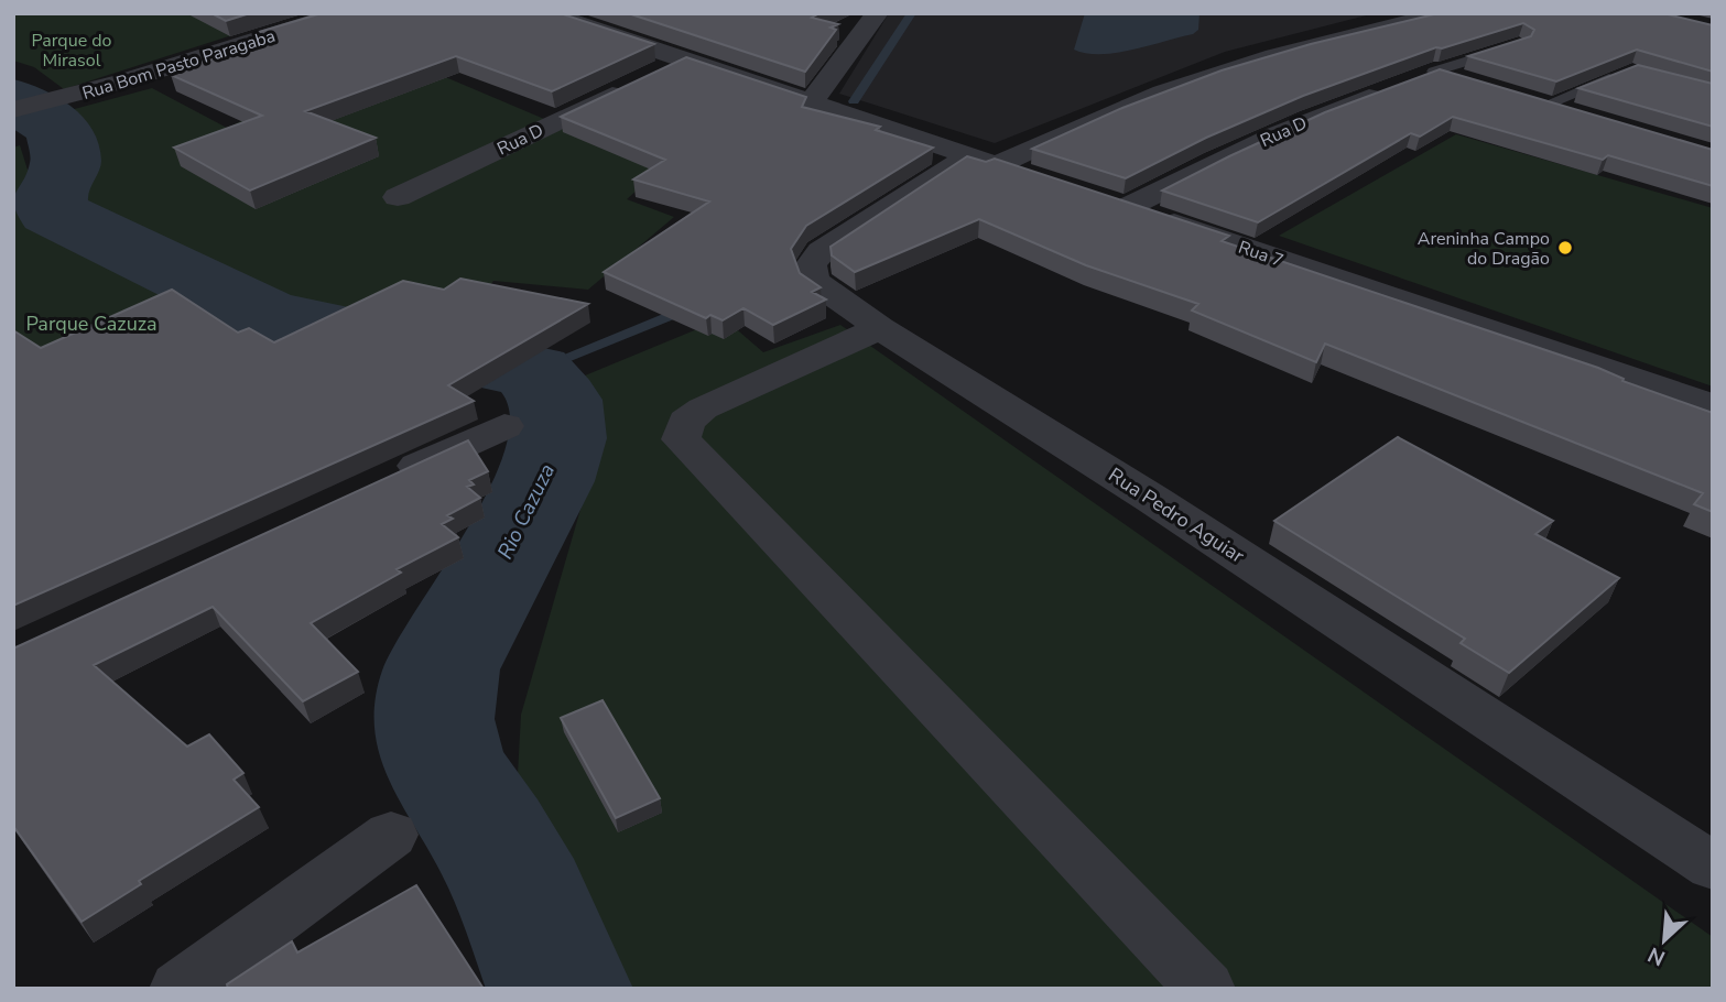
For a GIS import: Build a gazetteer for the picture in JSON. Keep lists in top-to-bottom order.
{
  "streets": {
    "street": [
      "Rua Bom Pasto Paragaba",
      "Rua D",
      "Rua 7",
      "Rua Pedro Aguiar"
    ]
  },
  "crossings": [
    ["Rua D", "Rua 7"]
  ],
  "water": ["Rio Cazuza"],
  "parks": ["Parque do Mirasol", "Parque Cazuza"],
  "places": ["Areninha Campo do Dragão"],
  "north": "bottom left"
}
